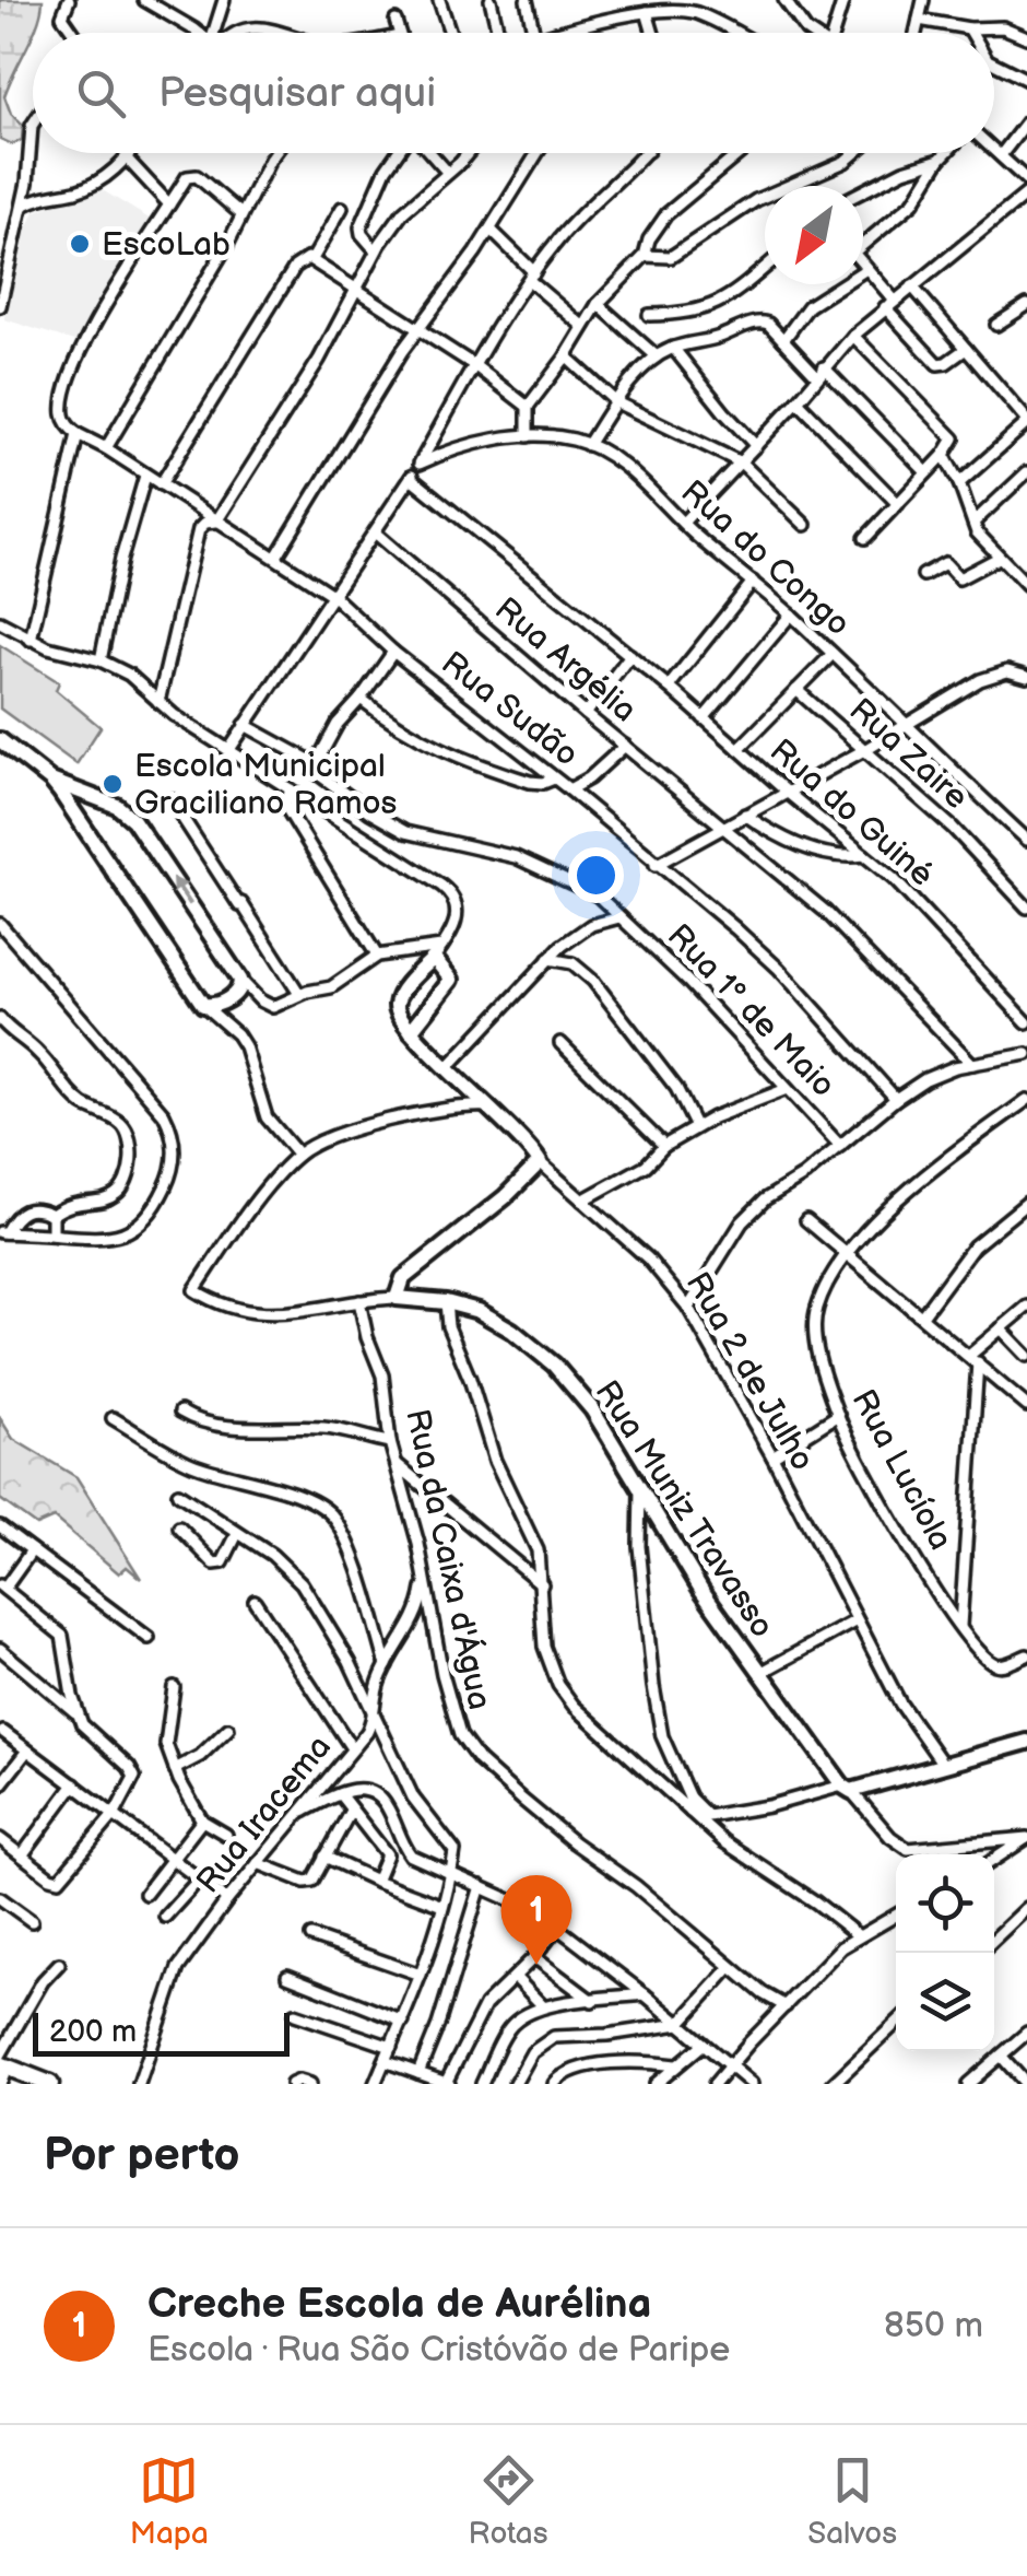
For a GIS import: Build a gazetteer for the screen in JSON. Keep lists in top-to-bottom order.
{
  "streets": {
    "street": [
      "Rua do Congo",
      "Rua Argélia",
      "Rua Sudão",
      "Rua Zaire",
      "Rua do Guiné",
      "Rua 1º de Maio",
      "Rua 2 de Julho",
      "Rua Lucíola",
      "Rua Muniz Travasso",
      "Rua da Caixa d'Água",
      "Rua Iracema"
    ]
  },
  "crossings": [
    ["Rua Muniz Travasso", "Rua da Caixa d'Água"],
    ["Rua da Caixa d'Água", "Rua Iracema"]
  ],
  "places": ["EscoLab", "Escola Municipal Graciliano Ramos"],
  "scale_bar": "200 m",
  "north": "bottom left",
  "page": {
    "search": "Pesquisar aqui",
    "pins": "1",
    "scale": "200 m",
    "heading": "Por perto",
    "list": [
      {
        "mark": "1",
        "name": "Creche Escola de Aurélina",
        "note": "Escola · Rua São Cristóvão de Paripe",
        "value": "850 m"
      }
    ],
    "nav": ["Mapa", "Rotas", "Salvos"]
  }
}
